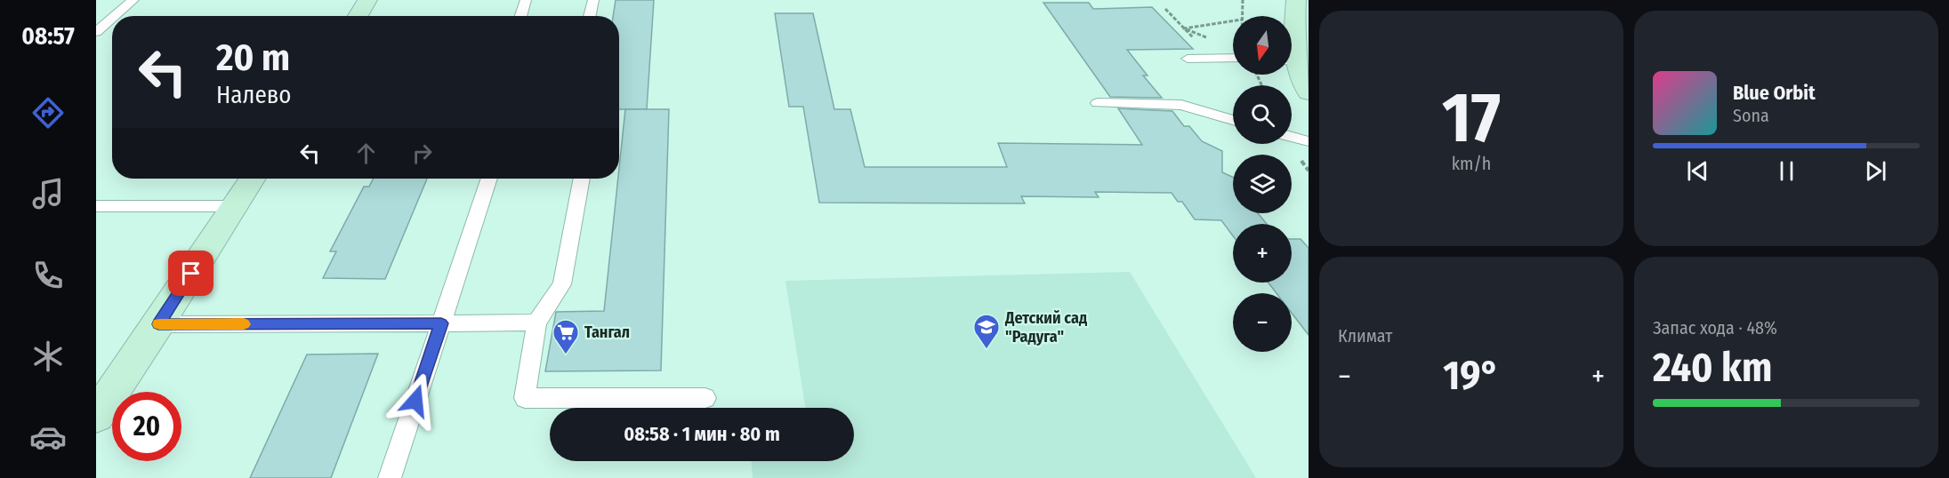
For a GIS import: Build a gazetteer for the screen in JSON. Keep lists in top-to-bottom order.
{
  "places": {
    "school or university": ["Детский сад \"Радуга\""],
    "supermarket": ["Тангал"]
  },
  "north": "bottom",
  "page": {
    "tabs": "08:57",
    "tile": [
      ["17", "km/h"],
      "Климат",
      ["Запас хода · 48%", "240 km"]
    ],
    "map_buttons": ["+", "−"],
    "turn": ["20 m", "Налево"],
    "song": ["Blue Orbit", "Sona"],
    "heat": ["−", "19°", "+"],
    "limit": "20",
    "trip": "08:58 · 1 мин · 80 m"
  }
}
